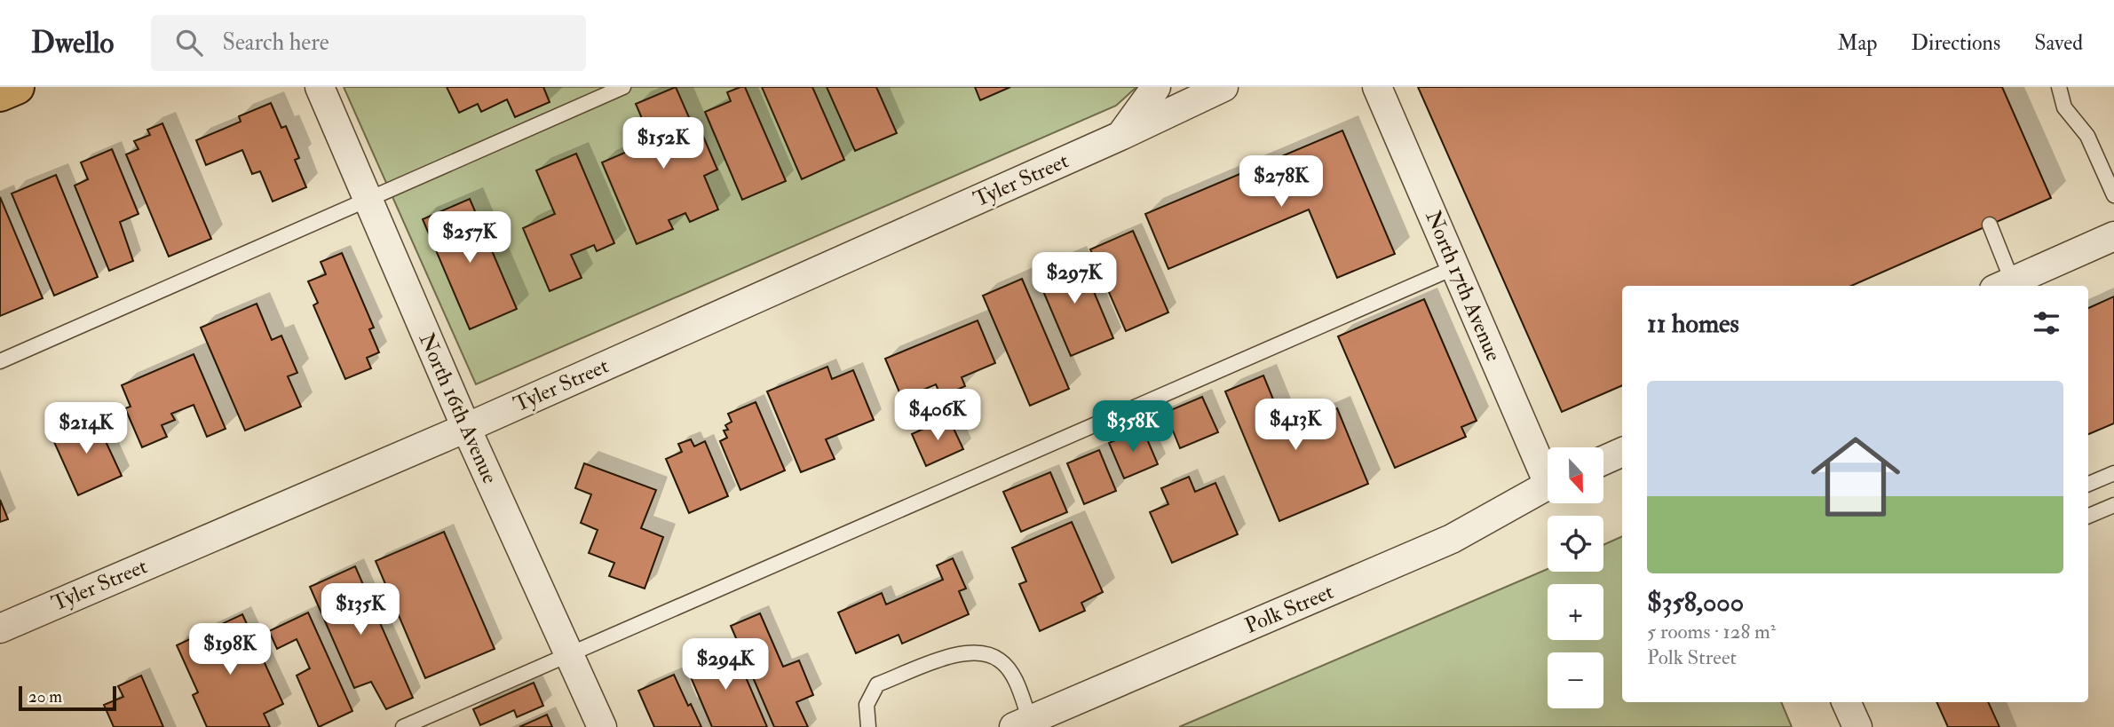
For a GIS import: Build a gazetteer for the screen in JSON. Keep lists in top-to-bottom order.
{
  "streets": {
    "street": [
      "Tyler Street",
      "North 17th Avenue",
      "North 16th Avenue",
      "Polk Street"
    ]
  },
  "crossings": [
    ["Tyler Street", "North 16th Avenue"]
  ],
  "scale_bar": "20 m",
  "north": "bottom",
  "page": {
    "header": "Dwello",
    "search": "Search here",
    "nav": ["Map", "Directions", "Saved"],
    "price": [
      "$152K",
      "$278K",
      "$257K",
      "$297K",
      "$406K",
      "$413K",
      "$358K",
      "$214K",
      "$135K",
      "$198K",
      "$294K"
    ],
    "heading": "11 homes",
    "list": [
      {
        "name": "$358,000",
        "note": "5 rooms · 128 m² · Polk Street"
      }
    ],
    "map_buttons": ["+", "−"],
    "scale": "20 m"
  }
}
